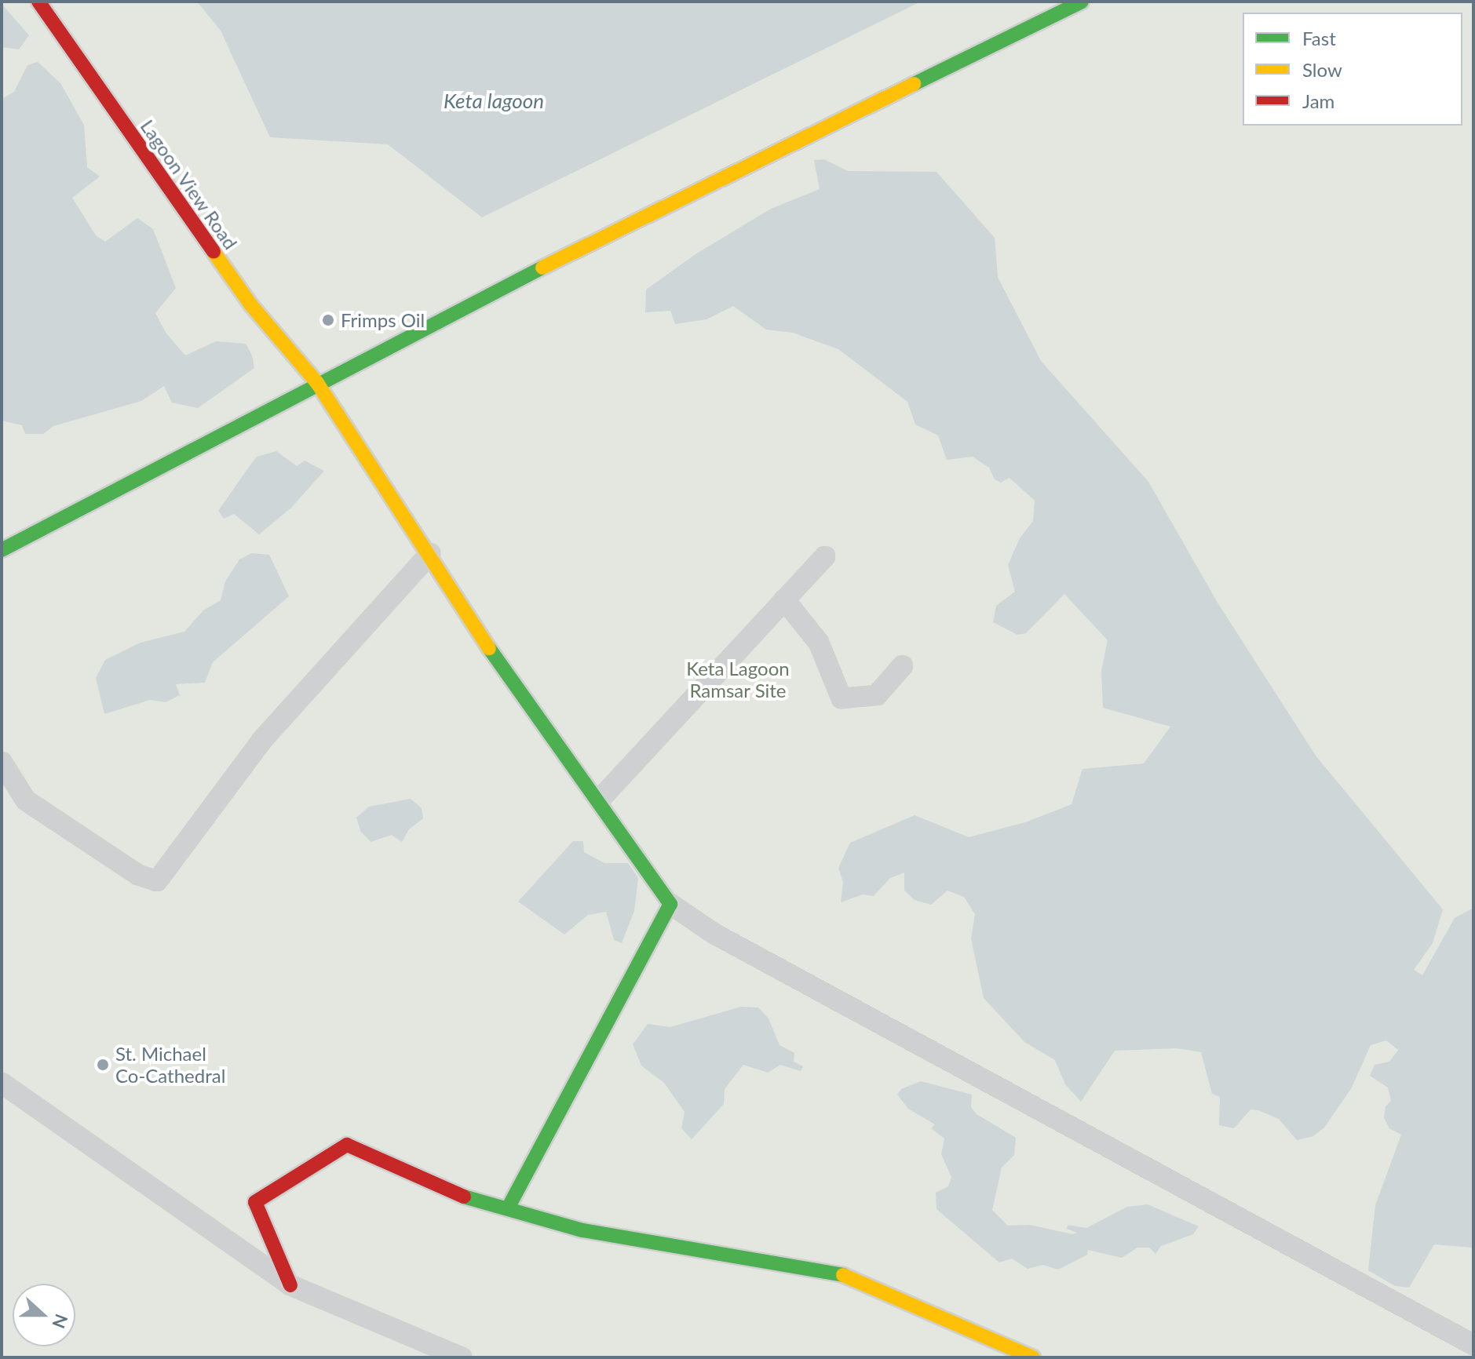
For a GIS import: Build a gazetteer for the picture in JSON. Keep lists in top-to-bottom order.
{
  "streets": {
    "street": ["Lagoon View Road"]
  },
  "water": ["Keta lagoon"],
  "parks": ["Keta Lagoon Ramsar Site"],
  "places": ["Frimps Oil", "St. Michael Co-Cathedral"],
  "legend": ["Fast", "Slow", "Jam"],
  "north": "right"
}
